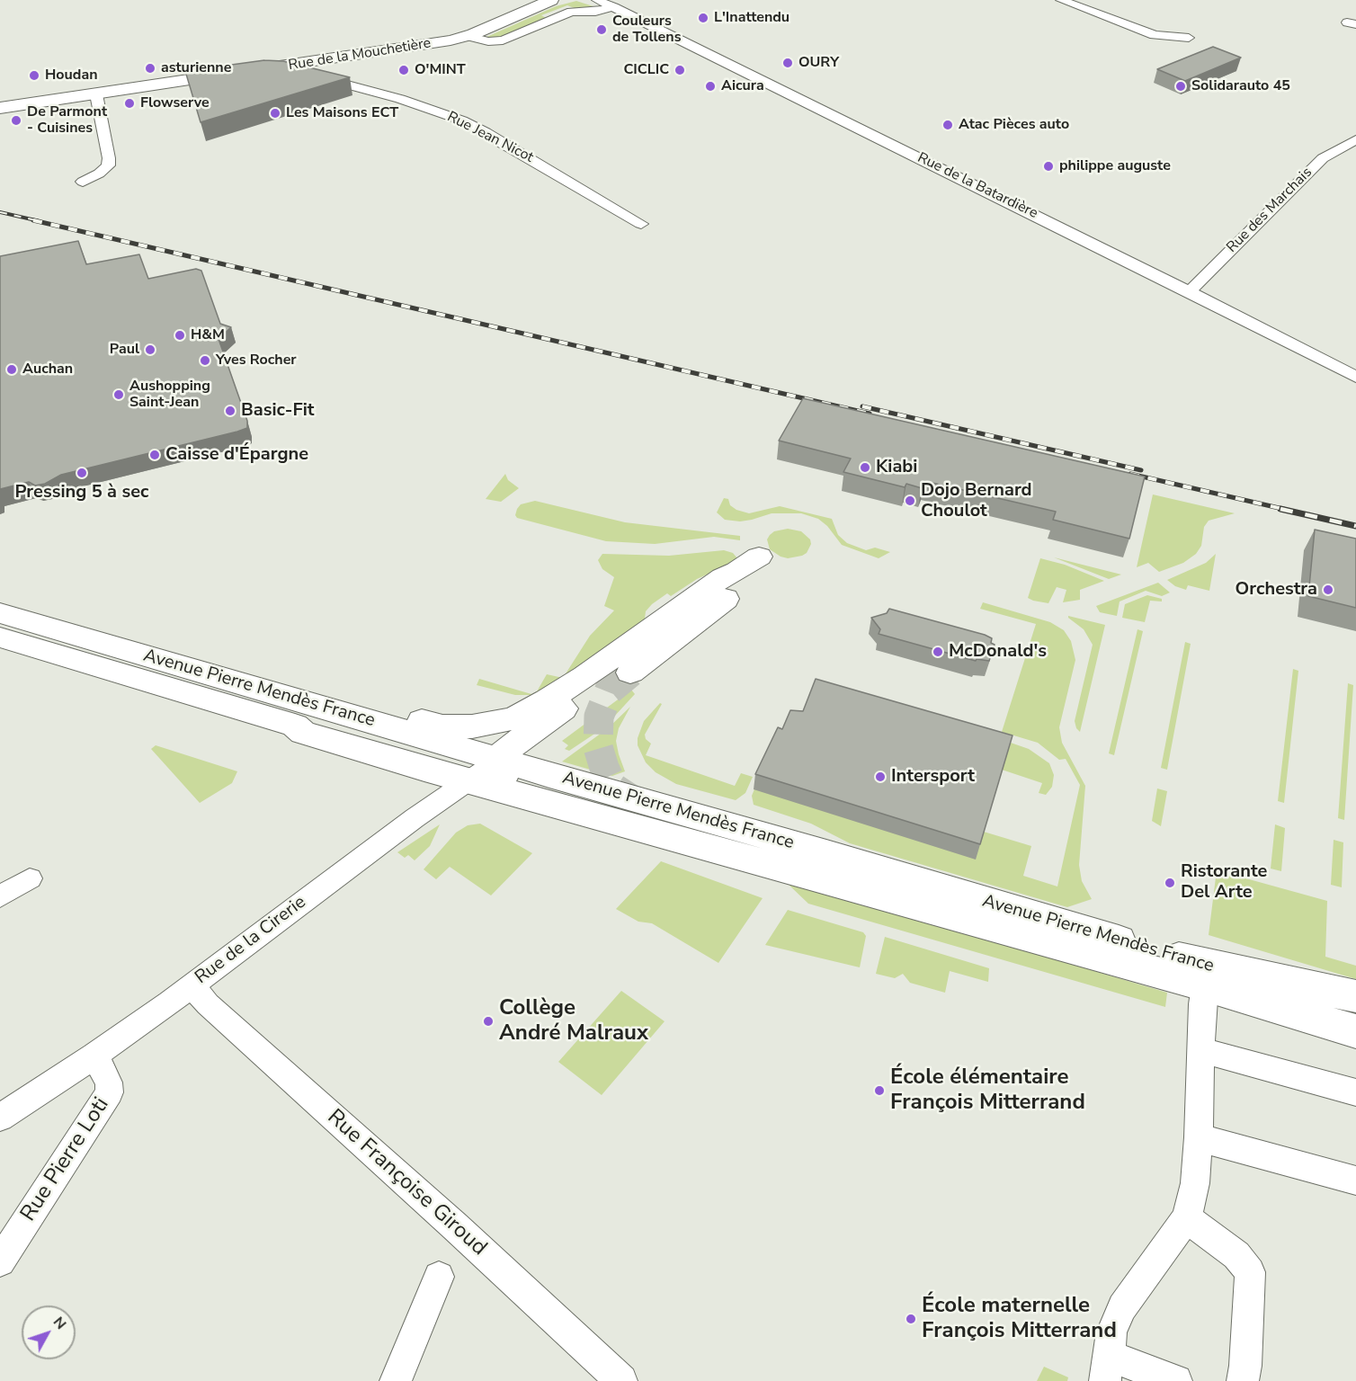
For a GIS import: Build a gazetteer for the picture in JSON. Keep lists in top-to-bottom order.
{
  "streets": {
    "main road": ["Rue de la Mouchetière", "Avenue Pierre Mendès France"],
    "street": [
      "Rue Jean Nicot",
      "Rue de la Batardière",
      "Rue des Marchais",
      "Rue de la Cirerie",
      "Rue Pierre Loti",
      "Rue Françoise Giroud"
    ]
  },
  "crossings": [
    ["Rue de la Mouchetière", "Rue Jean Nicot"],
    ["Rue de la Batardière", "Rue des Marchais"],
    ["Avenue Pierre Mendès France", "Rue de la Cirerie"],
    ["Rue de la Cirerie", "Rue Pierre Loti"],
    ["Rue de la Cirerie", "Rue Françoise Giroud"]
  ],
  "places": [
    "L'Inattendu",
    "Couleurs de Tollens",
    "OURY",
    "asturienne",
    "O'MINT",
    "CICLIC",
    "Houdan",
    "Aicura",
    "Solidarauto 45",
    "Flowserve",
    "Les Maisons ECT",
    "De Parmont - Cuisines",
    "Atac Pièces auto",
    "philippe auguste",
    "H&M",
    "Paul",
    "Yves Rocher",
    "Auchan",
    "Aushopping Saint-Jean",
    "Basic-Fit",
    "Caisse d'Épargne",
    "Kiabi",
    "Pressing 5 à sec",
    "Dojo Bernard Choulot",
    "Orchestra",
    "McDonald's",
    "Intersport",
    "Ristorante Del Arte",
    "Collège André Malraux",
    "École élémentaire François Mitterrand",
    "École maternelle François Mitterrand"
  ],
  "north": "top right"
}
